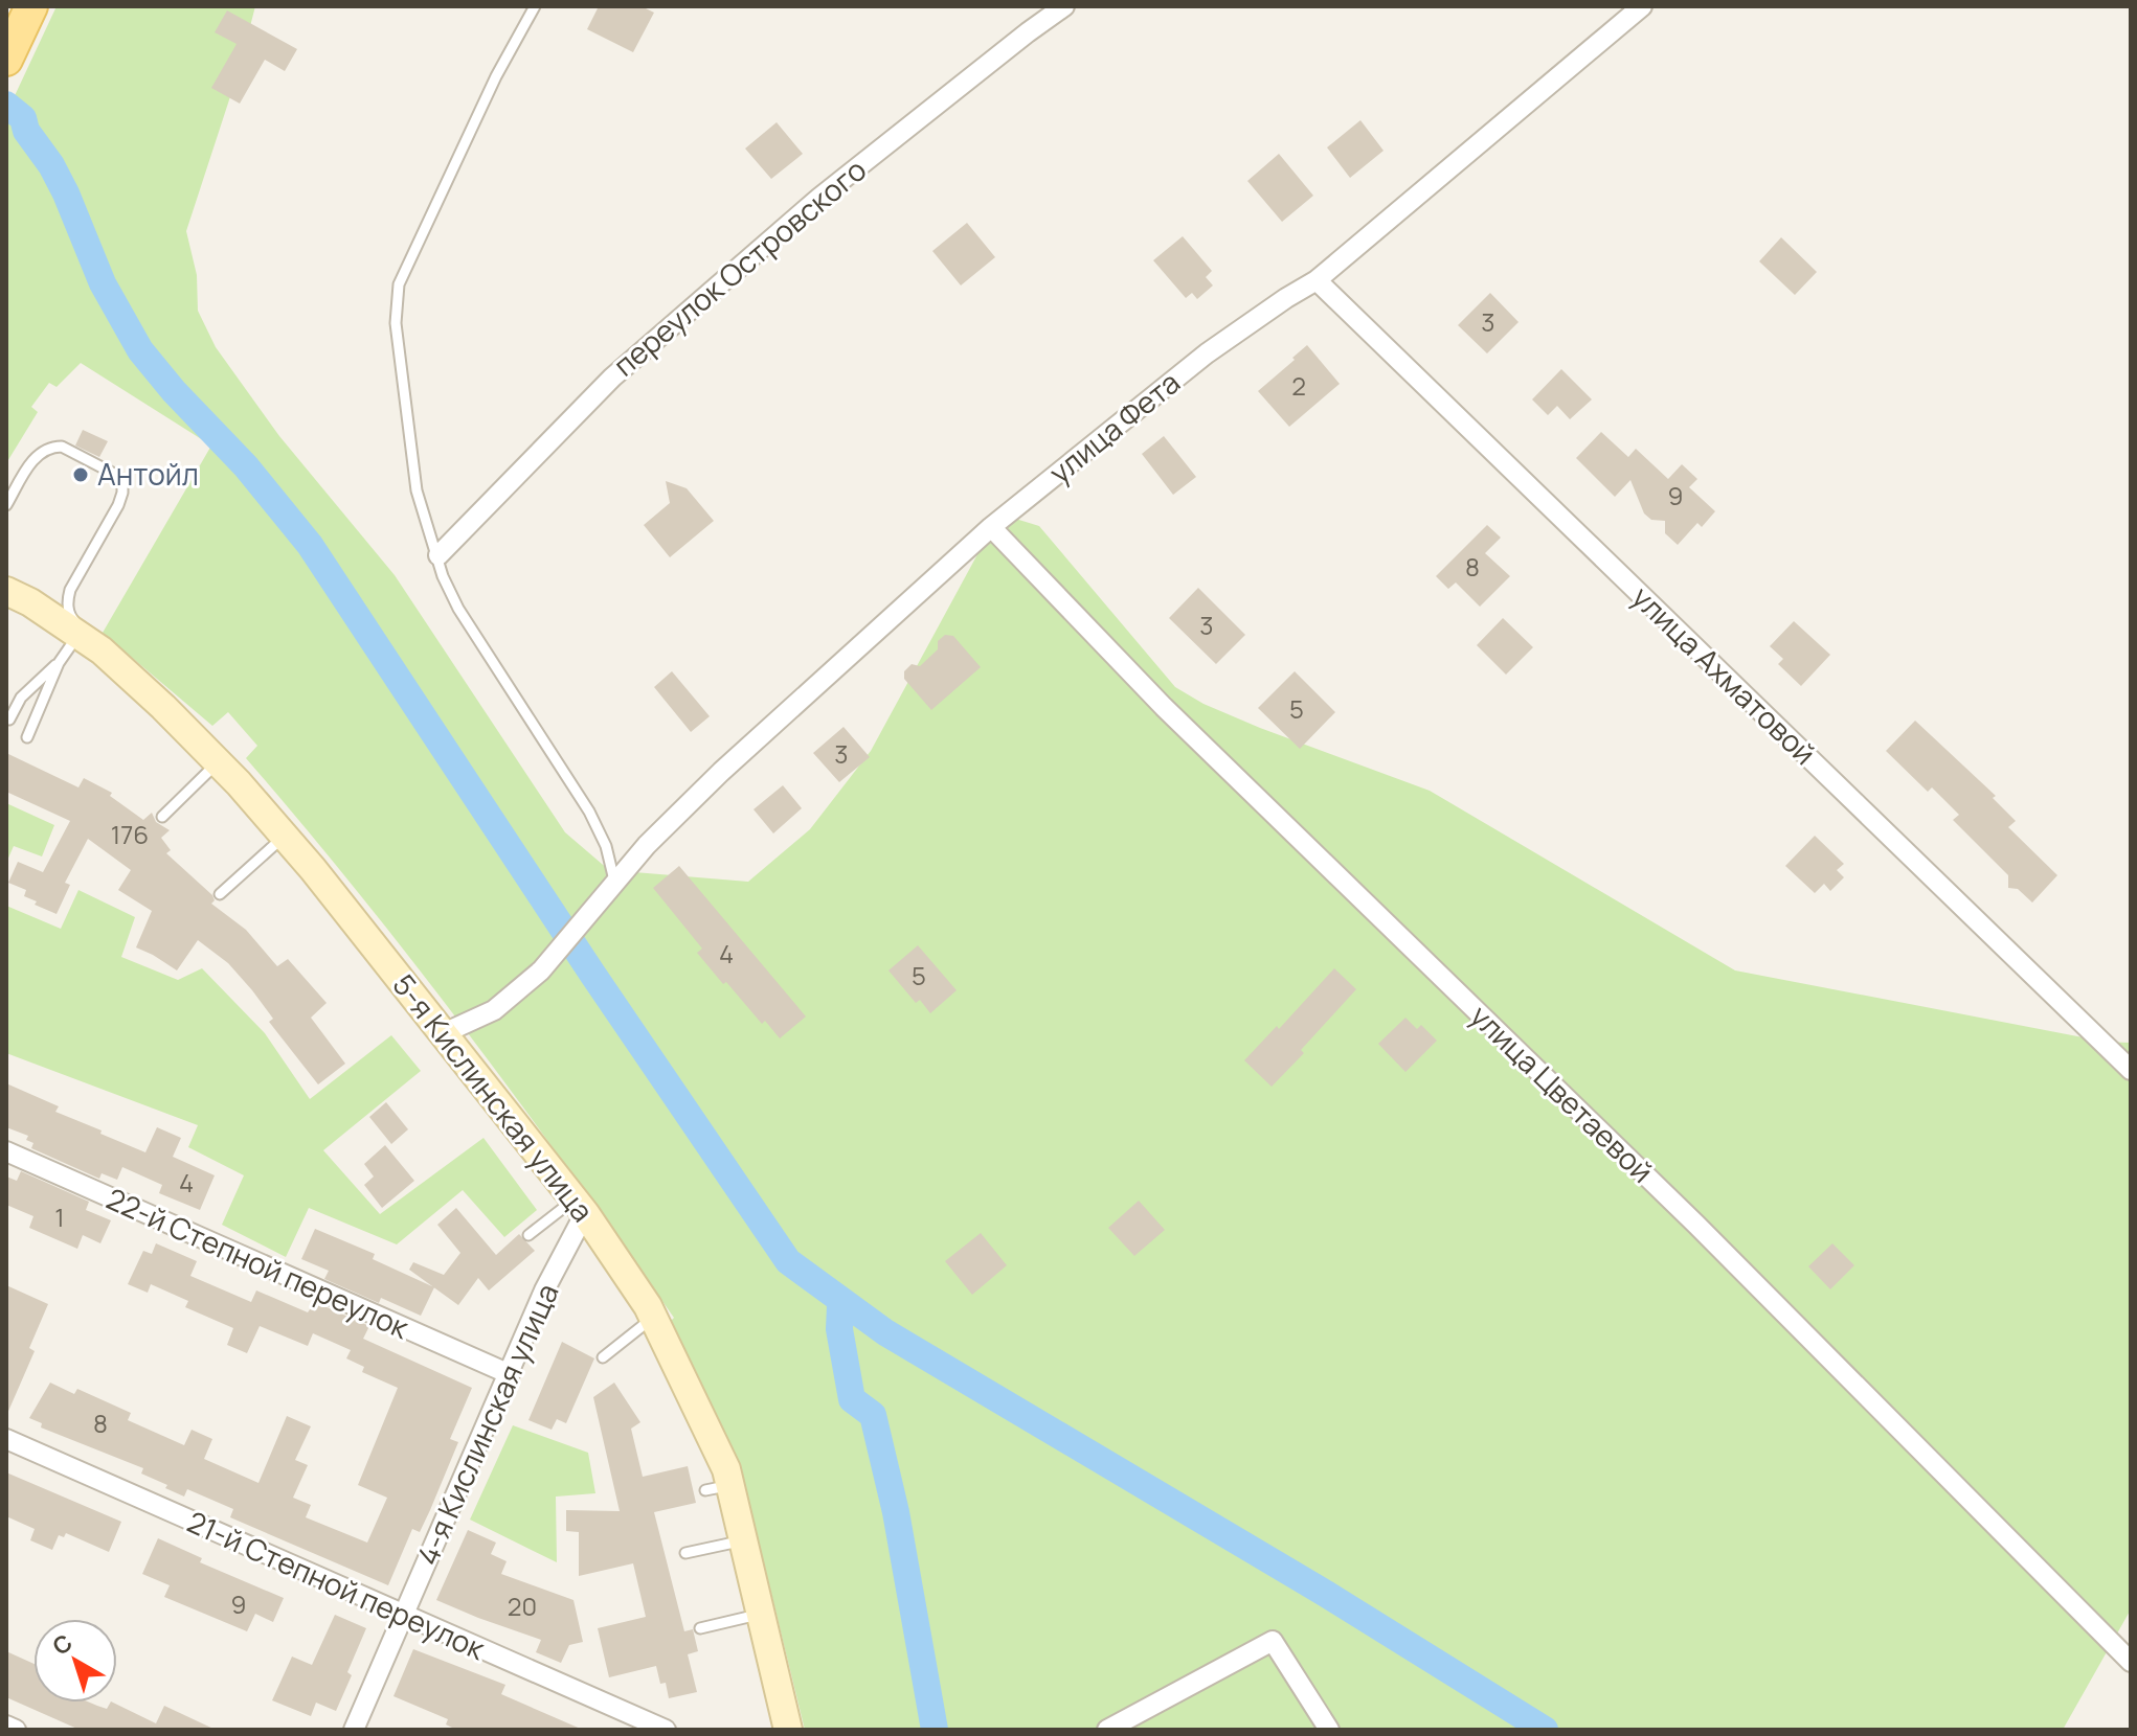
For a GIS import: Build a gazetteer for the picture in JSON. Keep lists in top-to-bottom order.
{
  "streets": {
    "street": [
      "переулок Островского",
      "улица Фета",
      "улица Ахматовой",
      "улица Цветаевой",
      "5-я Кислинская улица",
      "22-й Степной переулок",
      "4-я Кислинская улица",
      "21-й Степной переулок"
    ]
  },
  "crossings": [
    ["улица Фета", "улица Ахматовой"],
    ["улица Фета", "улица Цветаевой"],
    ["улица Фета", "5-я Кислинская улица"],
    ["5-я Кислинская улица", "4-я Кислинская улица"],
    ["22-й Степной переулок", "4-я Кислинская улица"],
    ["4-я Кислинская улица", "21-й Степной переулок"]
  ],
  "places": ["Антойл"],
  "house_numbers": [
    "3",
    "2",
    "9",
    "8",
    "3",
    "5",
    "3",
    "176",
    "4",
    "5",
    "4",
    "1",
    "8",
    "9",
    "20"
  ],
  "north": "top left"
}
